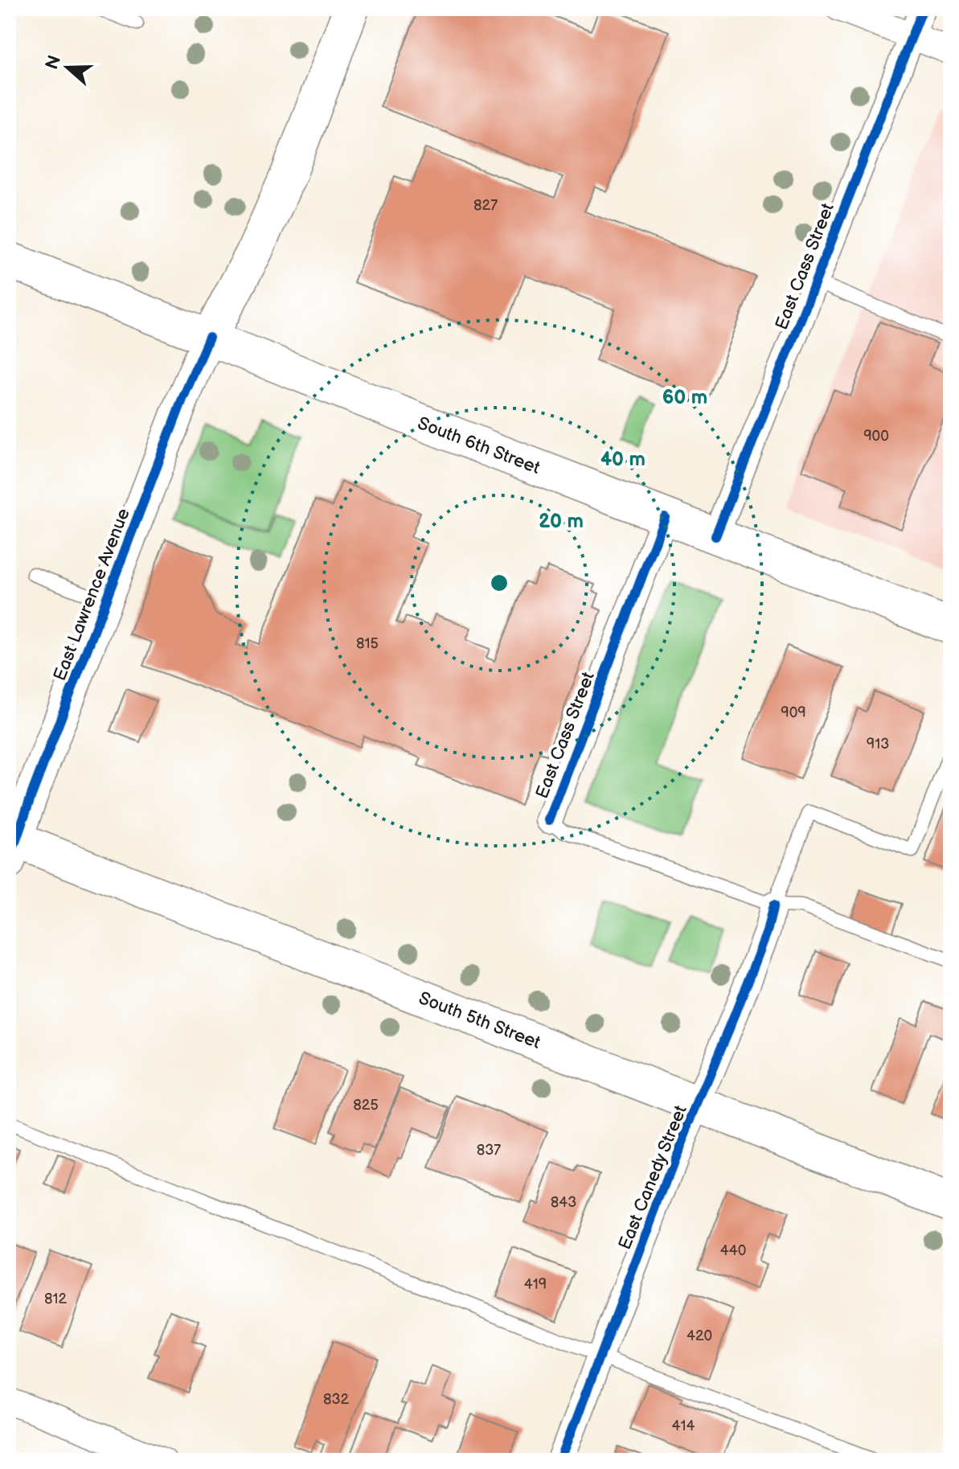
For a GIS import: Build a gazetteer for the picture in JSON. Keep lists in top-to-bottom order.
{
  "streets": {
    "main road": ["South 6th Street", "East Lawrence Avenue", "South 5th Street"],
    "street": ["East Cass Street", "East Canedy Street"]
  },
  "crossings": [
    ["East Cass Street", "South 6th Street"],
    ["South 6th Street", "East Lawrence Avenue"],
    ["East Lawrence Avenue", "South 5th Street"],
    ["South 5th Street", "East Canedy Street"]
  ],
  "house_numbers": [
    "827",
    "900",
    "815",
    "909",
    "913",
    "825",
    "837",
    "843",
    "440",
    "419",
    "812",
    "420",
    "832",
    "414"
  ],
  "north": "left",
  "rings": ["60 m", "40 m", "20 m"]
}
